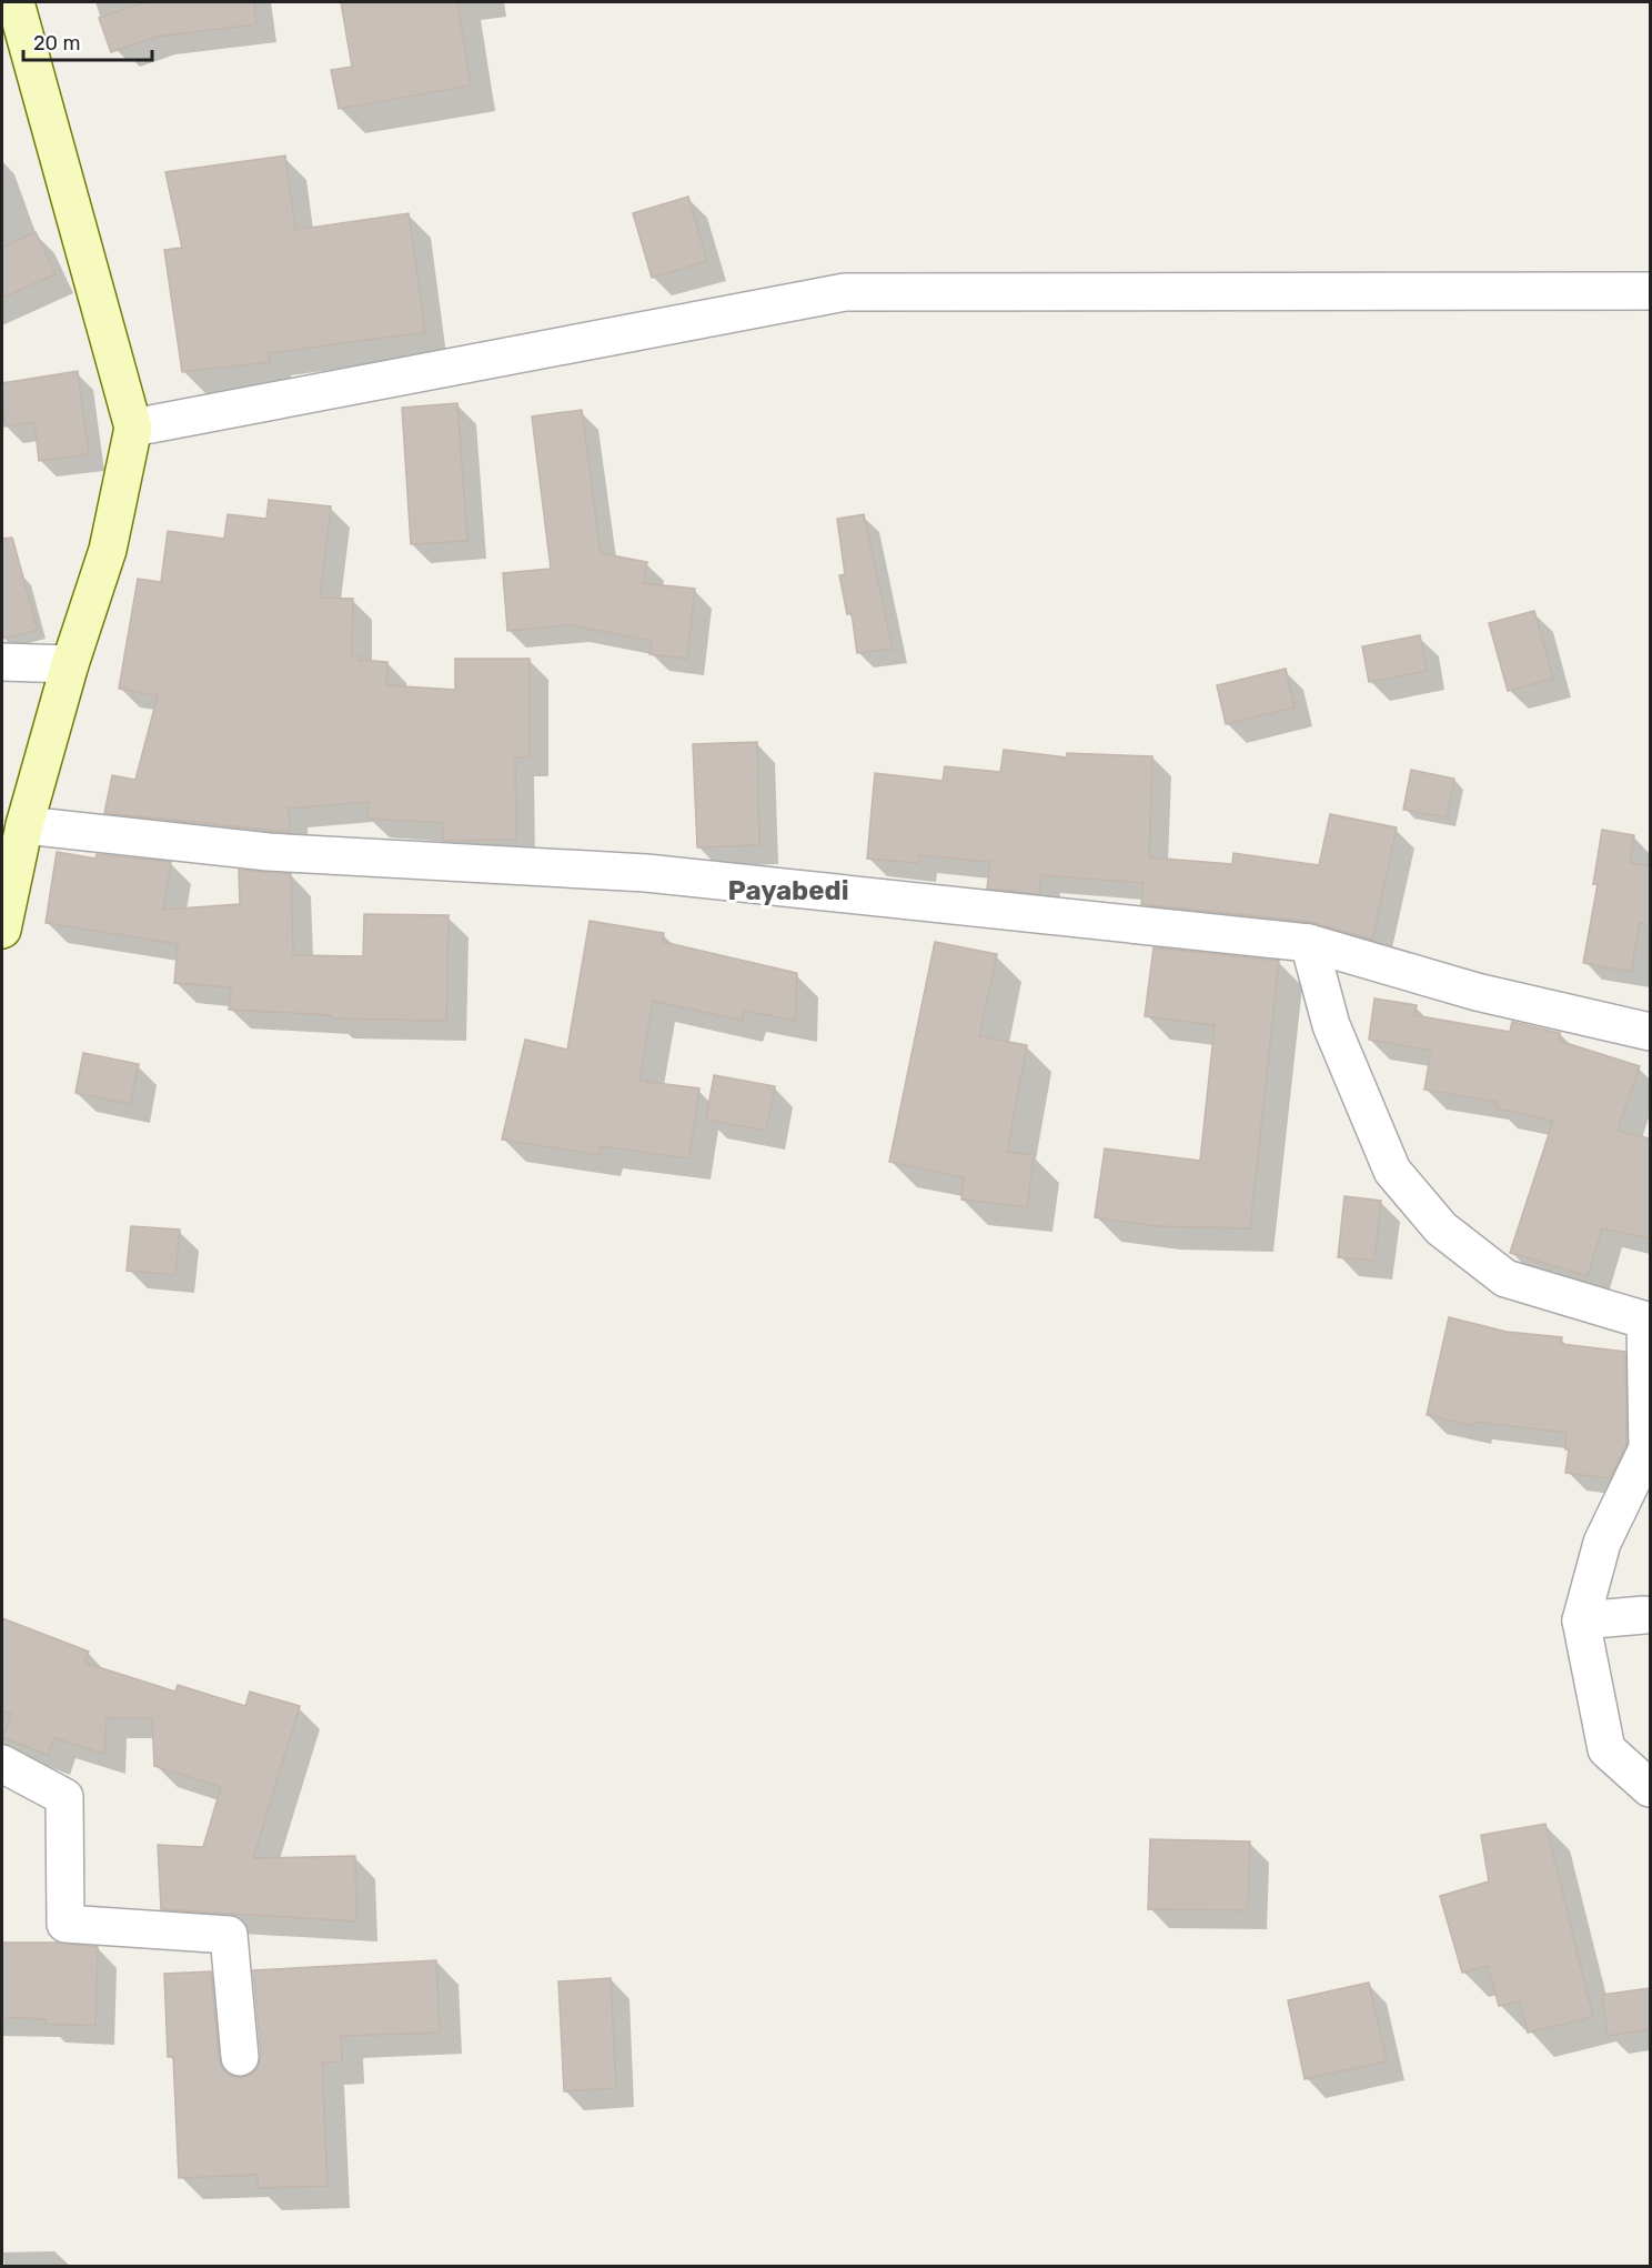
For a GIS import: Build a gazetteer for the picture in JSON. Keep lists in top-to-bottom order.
{
  "districts": ["Payabedi"],
  "scale_bar": "20 m"
}
